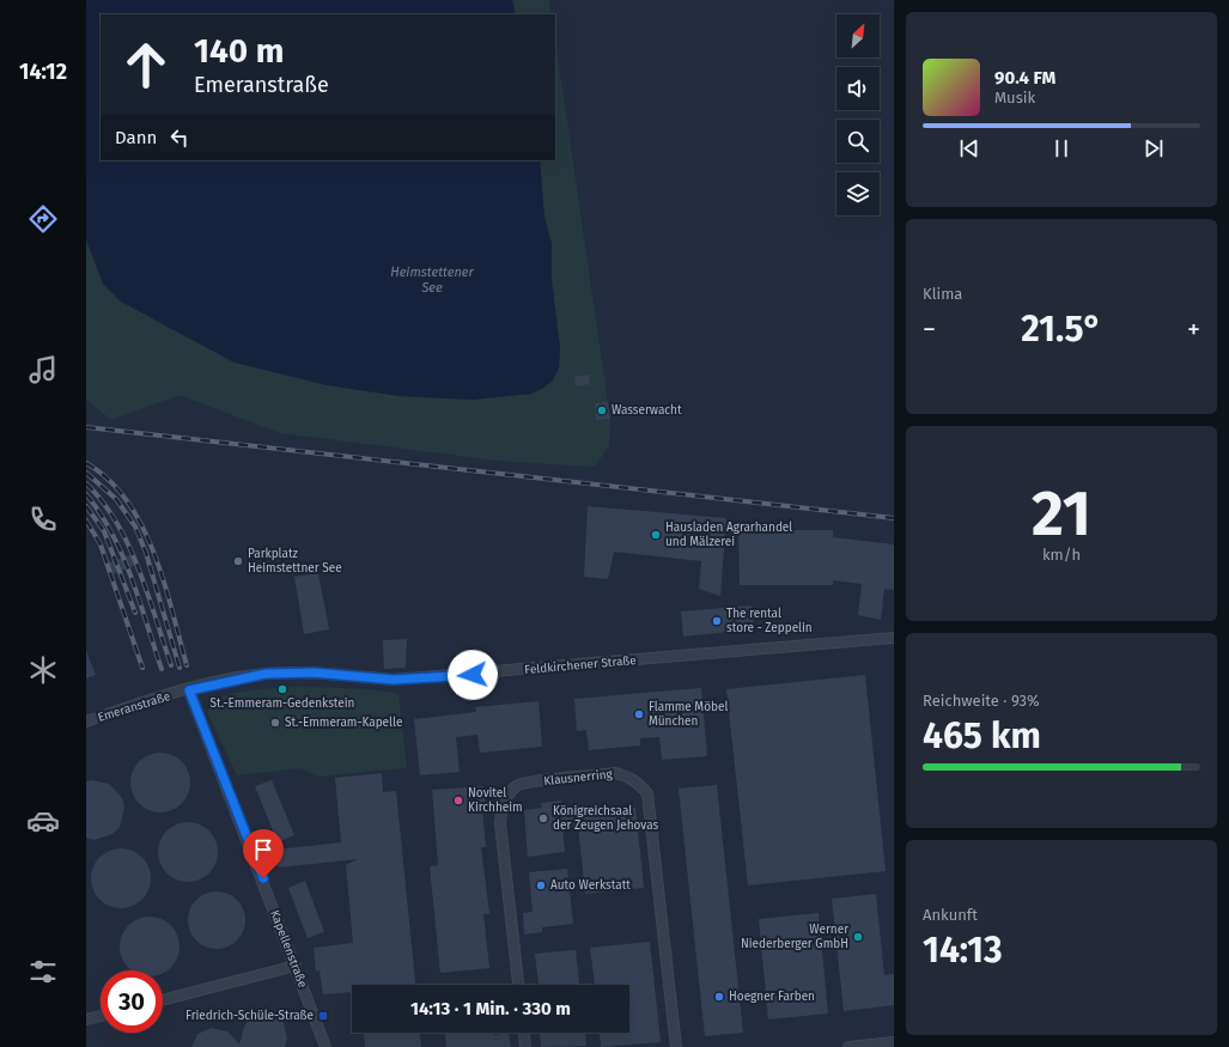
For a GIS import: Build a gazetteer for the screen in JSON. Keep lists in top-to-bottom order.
{
  "streets": {
    "street": [
      "Feldkirchener Straße",
      "Emeranstraße",
      "Klausnerring",
      "Kapellenstraße"
    ]
  },
  "crossings": [
    ["Feldkirchener Straße", "Emeranstraße"],
    ["Emeranstraße", "Kapellenstraße"]
  ],
  "water": ["Heimstettener See"],
  "places": {
    "other": [
      "Wasserwacht",
      "Hausladen Agrarhandel und Mälzerei",
      "Parkplatz Heimstettner See",
      "The rental store - Zeppelin",
      "St.-Emmeram-Gedenkstein",
      "Flamme Möbel München",
      "St.-Emmeram-Kapelle",
      "Novitel Kirchheim",
      "Königreichsaal der Zeugen Jehovas",
      "Auto Werkstatt",
      "Werner Niederberger GmbH",
      "Hoegner Farben"
    ],
    "transit": ["Friedrich-Schüle-Straße"]
  },
  "north": "top right",
  "page": {
    "tabs": "14:12",
    "turn": ["140 m", "Emeranstraße"],
    "song": ["90.4 FM", "Musik"],
    "then": "Dann",
    "tile": [
      "Klima",
      ["21", "km/h"],
      ["Reichweite · 93%", "465 km"],
      ["Ankunft", "14:13"]
    ],
    "heat": ["−", "21.5°", "+"],
    "limit": "30",
    "trip": "14:13 · 1 Min. · 330 m"
  }
}
